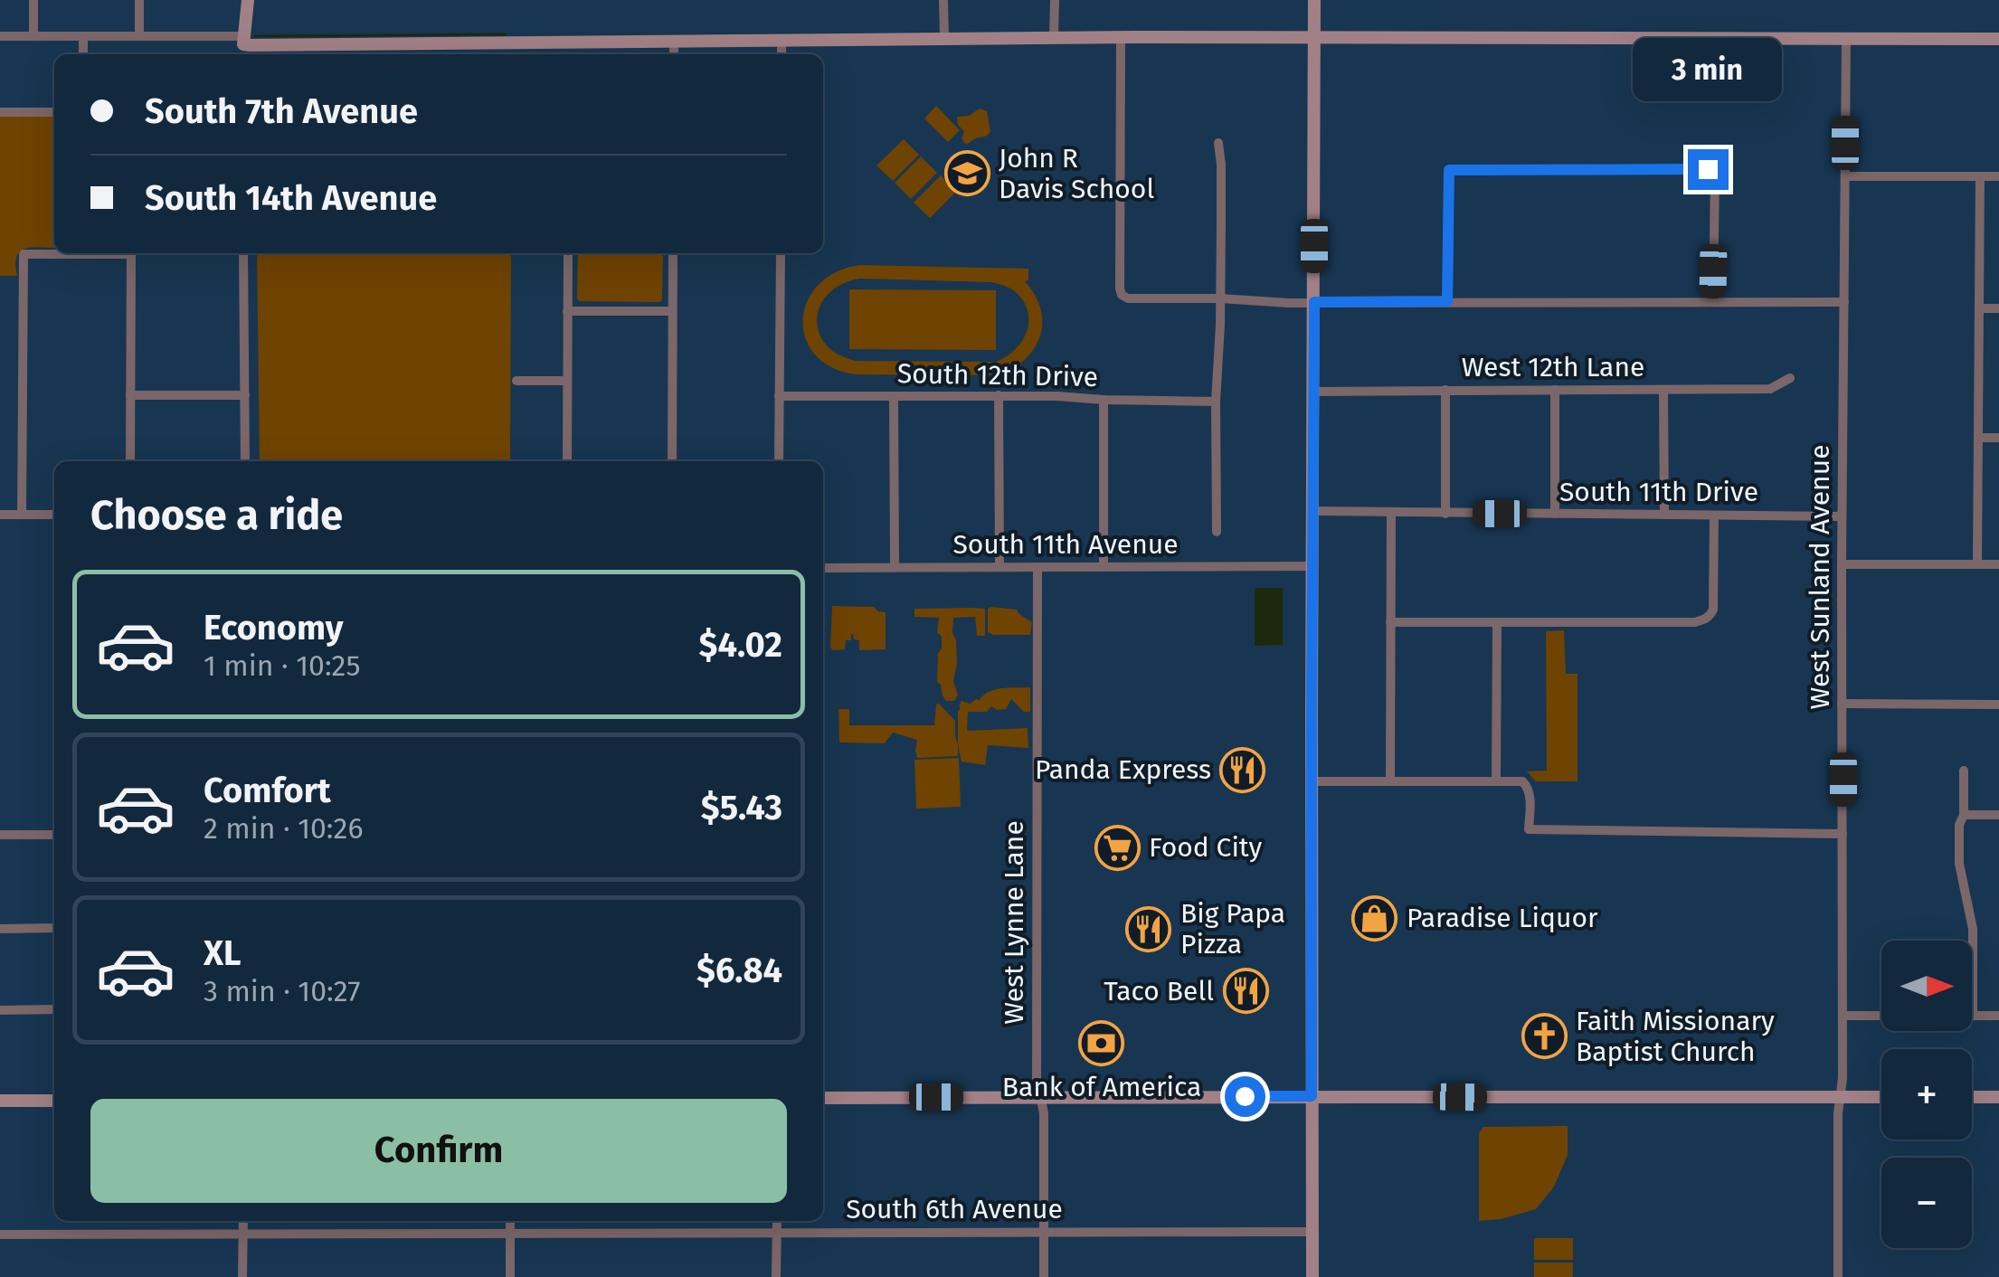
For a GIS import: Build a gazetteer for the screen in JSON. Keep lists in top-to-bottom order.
{
  "streets": {
    "street": [
      "West 12th Lane",
      "South 12th Drive",
      "South 11th Drive",
      "South 11th Avenue",
      "West Sunland Avenue",
      "West Lynne Lane",
      "South 6th Avenue"
    ]
  },
  "crossings": [
    ["South 11th Drive", "West Sunland Avenue"],
    ["South 11th Avenue", "West Lynne Lane"],
    ["West Lynne Lane", "South 6th Avenue"]
  ],
  "places": {
    "school or university": ["John R Davis School"],
    "restaurant": ["Panda Express", "Big Papa Pizza", "Taco Bell"],
    "supermarket": ["Food City"],
    "shop": ["Paradise Liquor"],
    "church": ["Faith Missionary Baptist Church"],
    "bank": ["Bank of America"]
  },
  "north": "right",
  "page": {
    "bubble": "3 min",
    "banner": ["South 7th Avenue", "South 14th Avenue"],
    "heading": "Choose a ride",
    "list": [
      {
        "name": "Economy",
        "note": "1 min · 10:25",
        "value": "$4.02"
      },
      {
        "name": "Comfort",
        "note": "2 min · 10:26",
        "value": "$5.43"
      },
      {
        "name": "XL",
        "note": "3 min · 10:27",
        "value": "$6.84"
      }
    ],
    "map_buttons": ["+", "−"],
    "buttons": "Confirm"
  }
}
